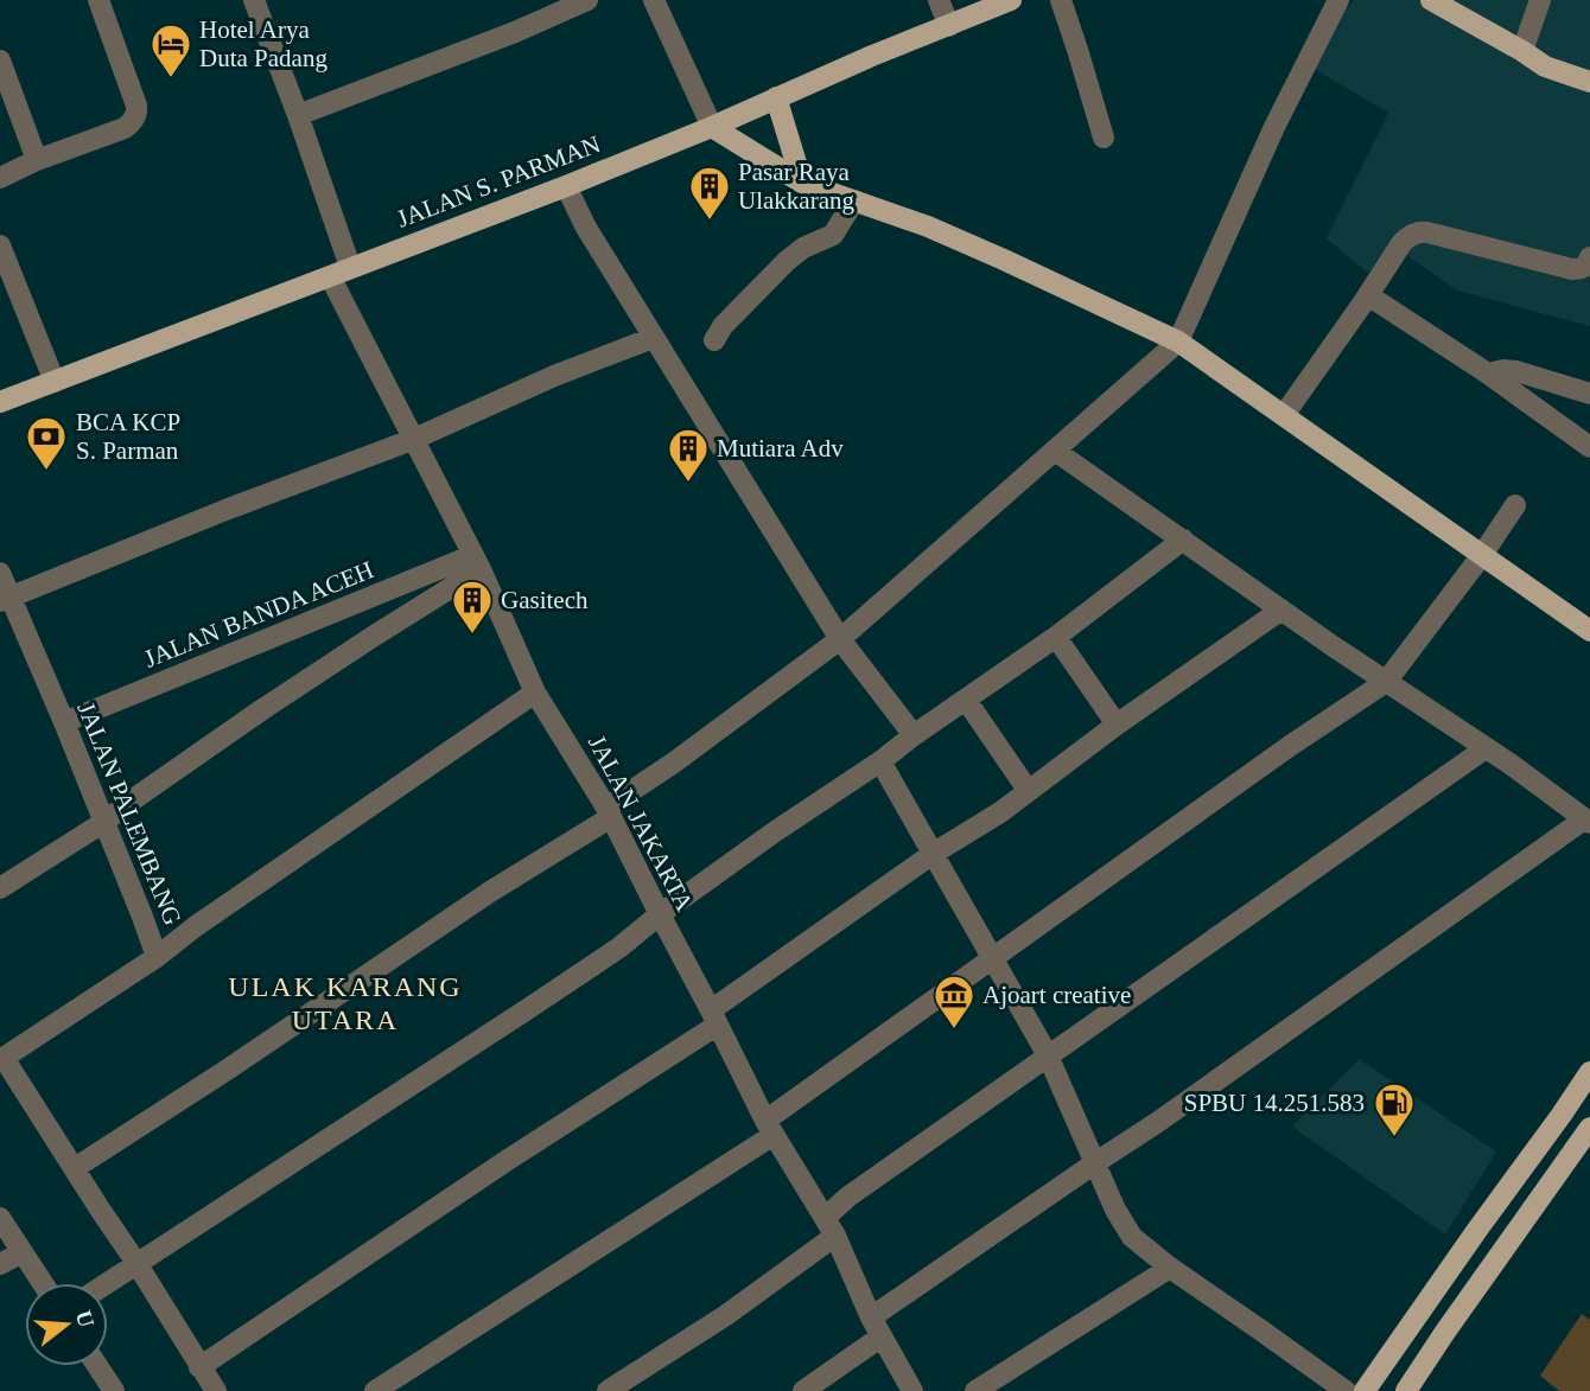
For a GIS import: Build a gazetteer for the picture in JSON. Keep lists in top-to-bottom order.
{
  "streets": {
    "main road": ["JALAN S. PARMAN"],
    "street": ["JALAN BANDA ACEH", "JALAN PALEMBANG", "JALAN JAKARTA"]
  },
  "crossings": [
    ["JALAN S. PARMAN", "JALAN JAKARTA"],
    ["JALAN BANDA ACEH", "JALAN PALEMBANG"],
    ["JALAN BANDA ACEH", "JALAN JAKARTA"]
  ],
  "districts": ["ULAK KARANG UTARA"],
  "places": {
    "hotel": ["Hotel Arya Duta Padang"],
    "building": ["Pasar Raya Ulakkarang", "Mutiara Adv", "Gasitech"],
    "bank": ["BCA KCP S. Parman"],
    "museum": ["Ajoart creative"],
    "fuel station": ["SPBU 14.251.583"]
  },
  "north": "right"
}
